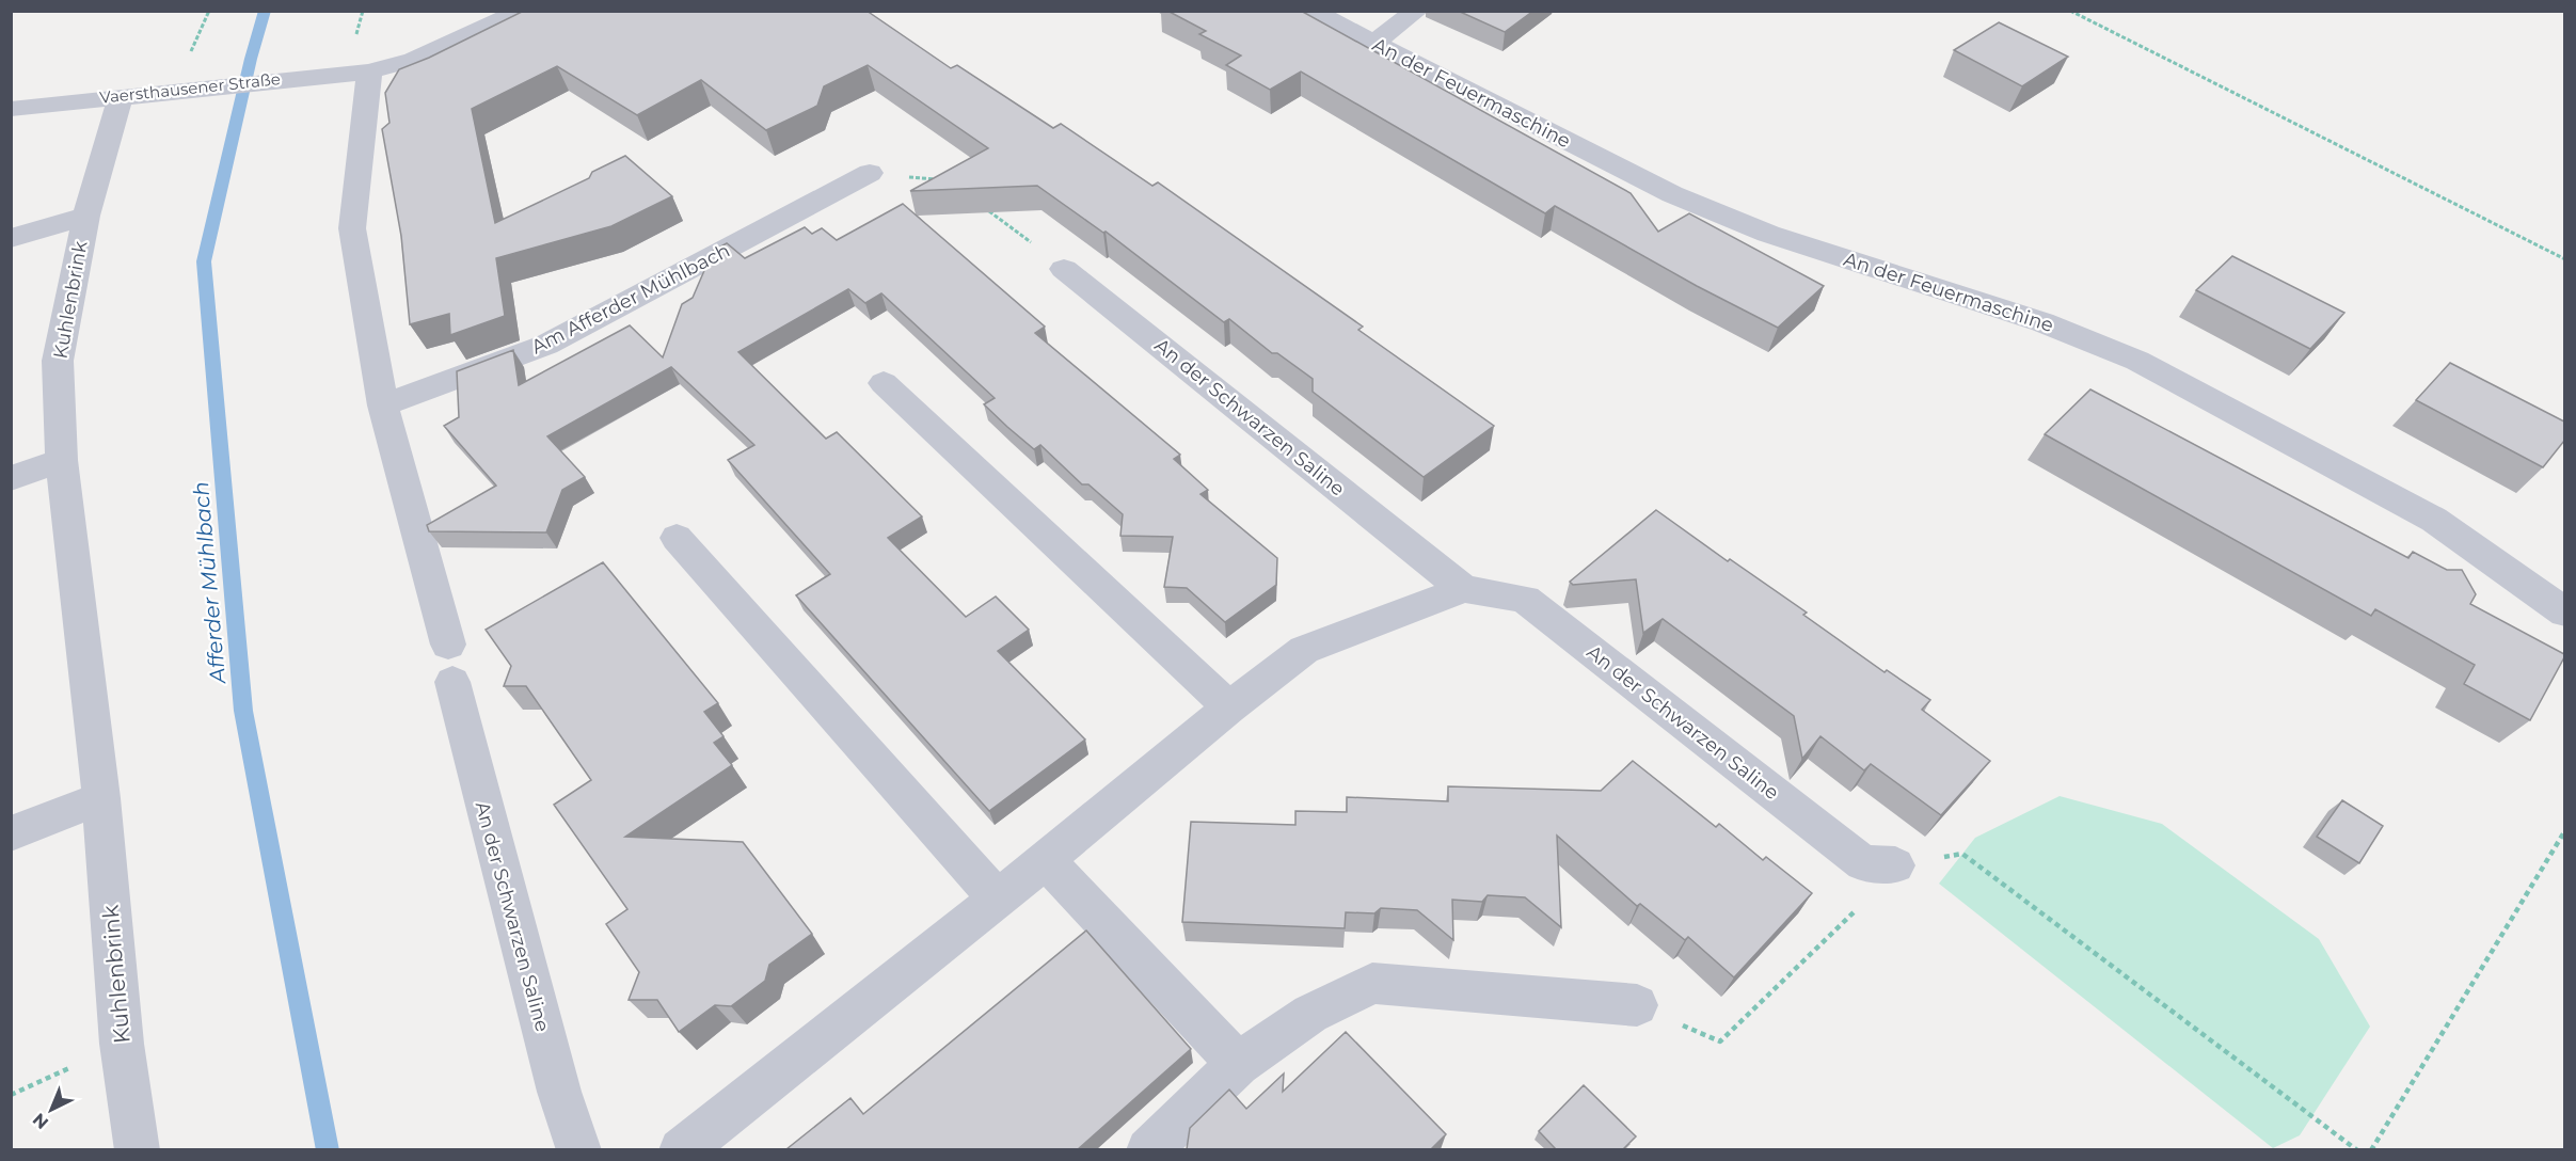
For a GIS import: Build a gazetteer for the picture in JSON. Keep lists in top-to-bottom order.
{
  "streets": {
    "street": [
      "Vaersthausener Straße",
      "An der Feuermaschine",
      "Am Afferder Mühlbach",
      "Kuhlenbrink",
      "An der Schwarzen Saline"
    ]
  },
  "crossings": [
    ["Vaersthausener Straße", "Kuhlenbrink"],
    ["Am Afferder Mühlbach", "An der Schwarzen Saline"]
  ],
  "water": ["Afferder Mühlbach"],
  "north": "bottom left"
}
